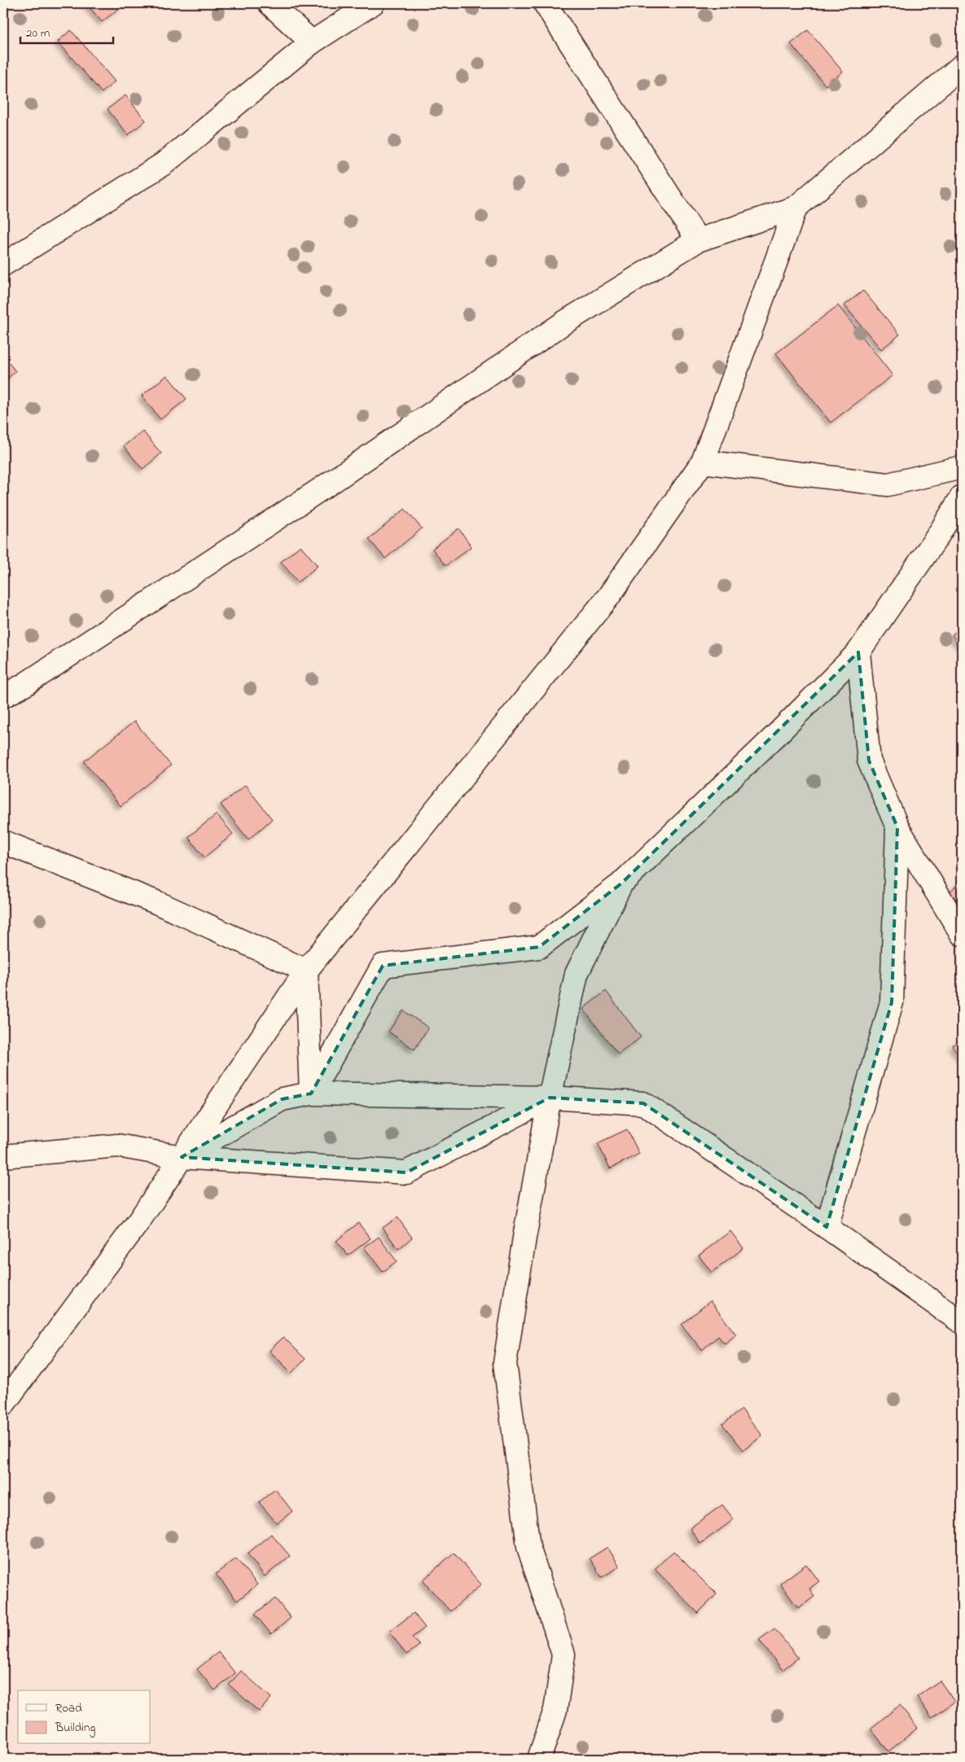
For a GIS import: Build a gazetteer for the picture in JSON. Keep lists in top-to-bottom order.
{
  "legend": ["Road", "Building"],
  "scale_bar": "20 m"
}
